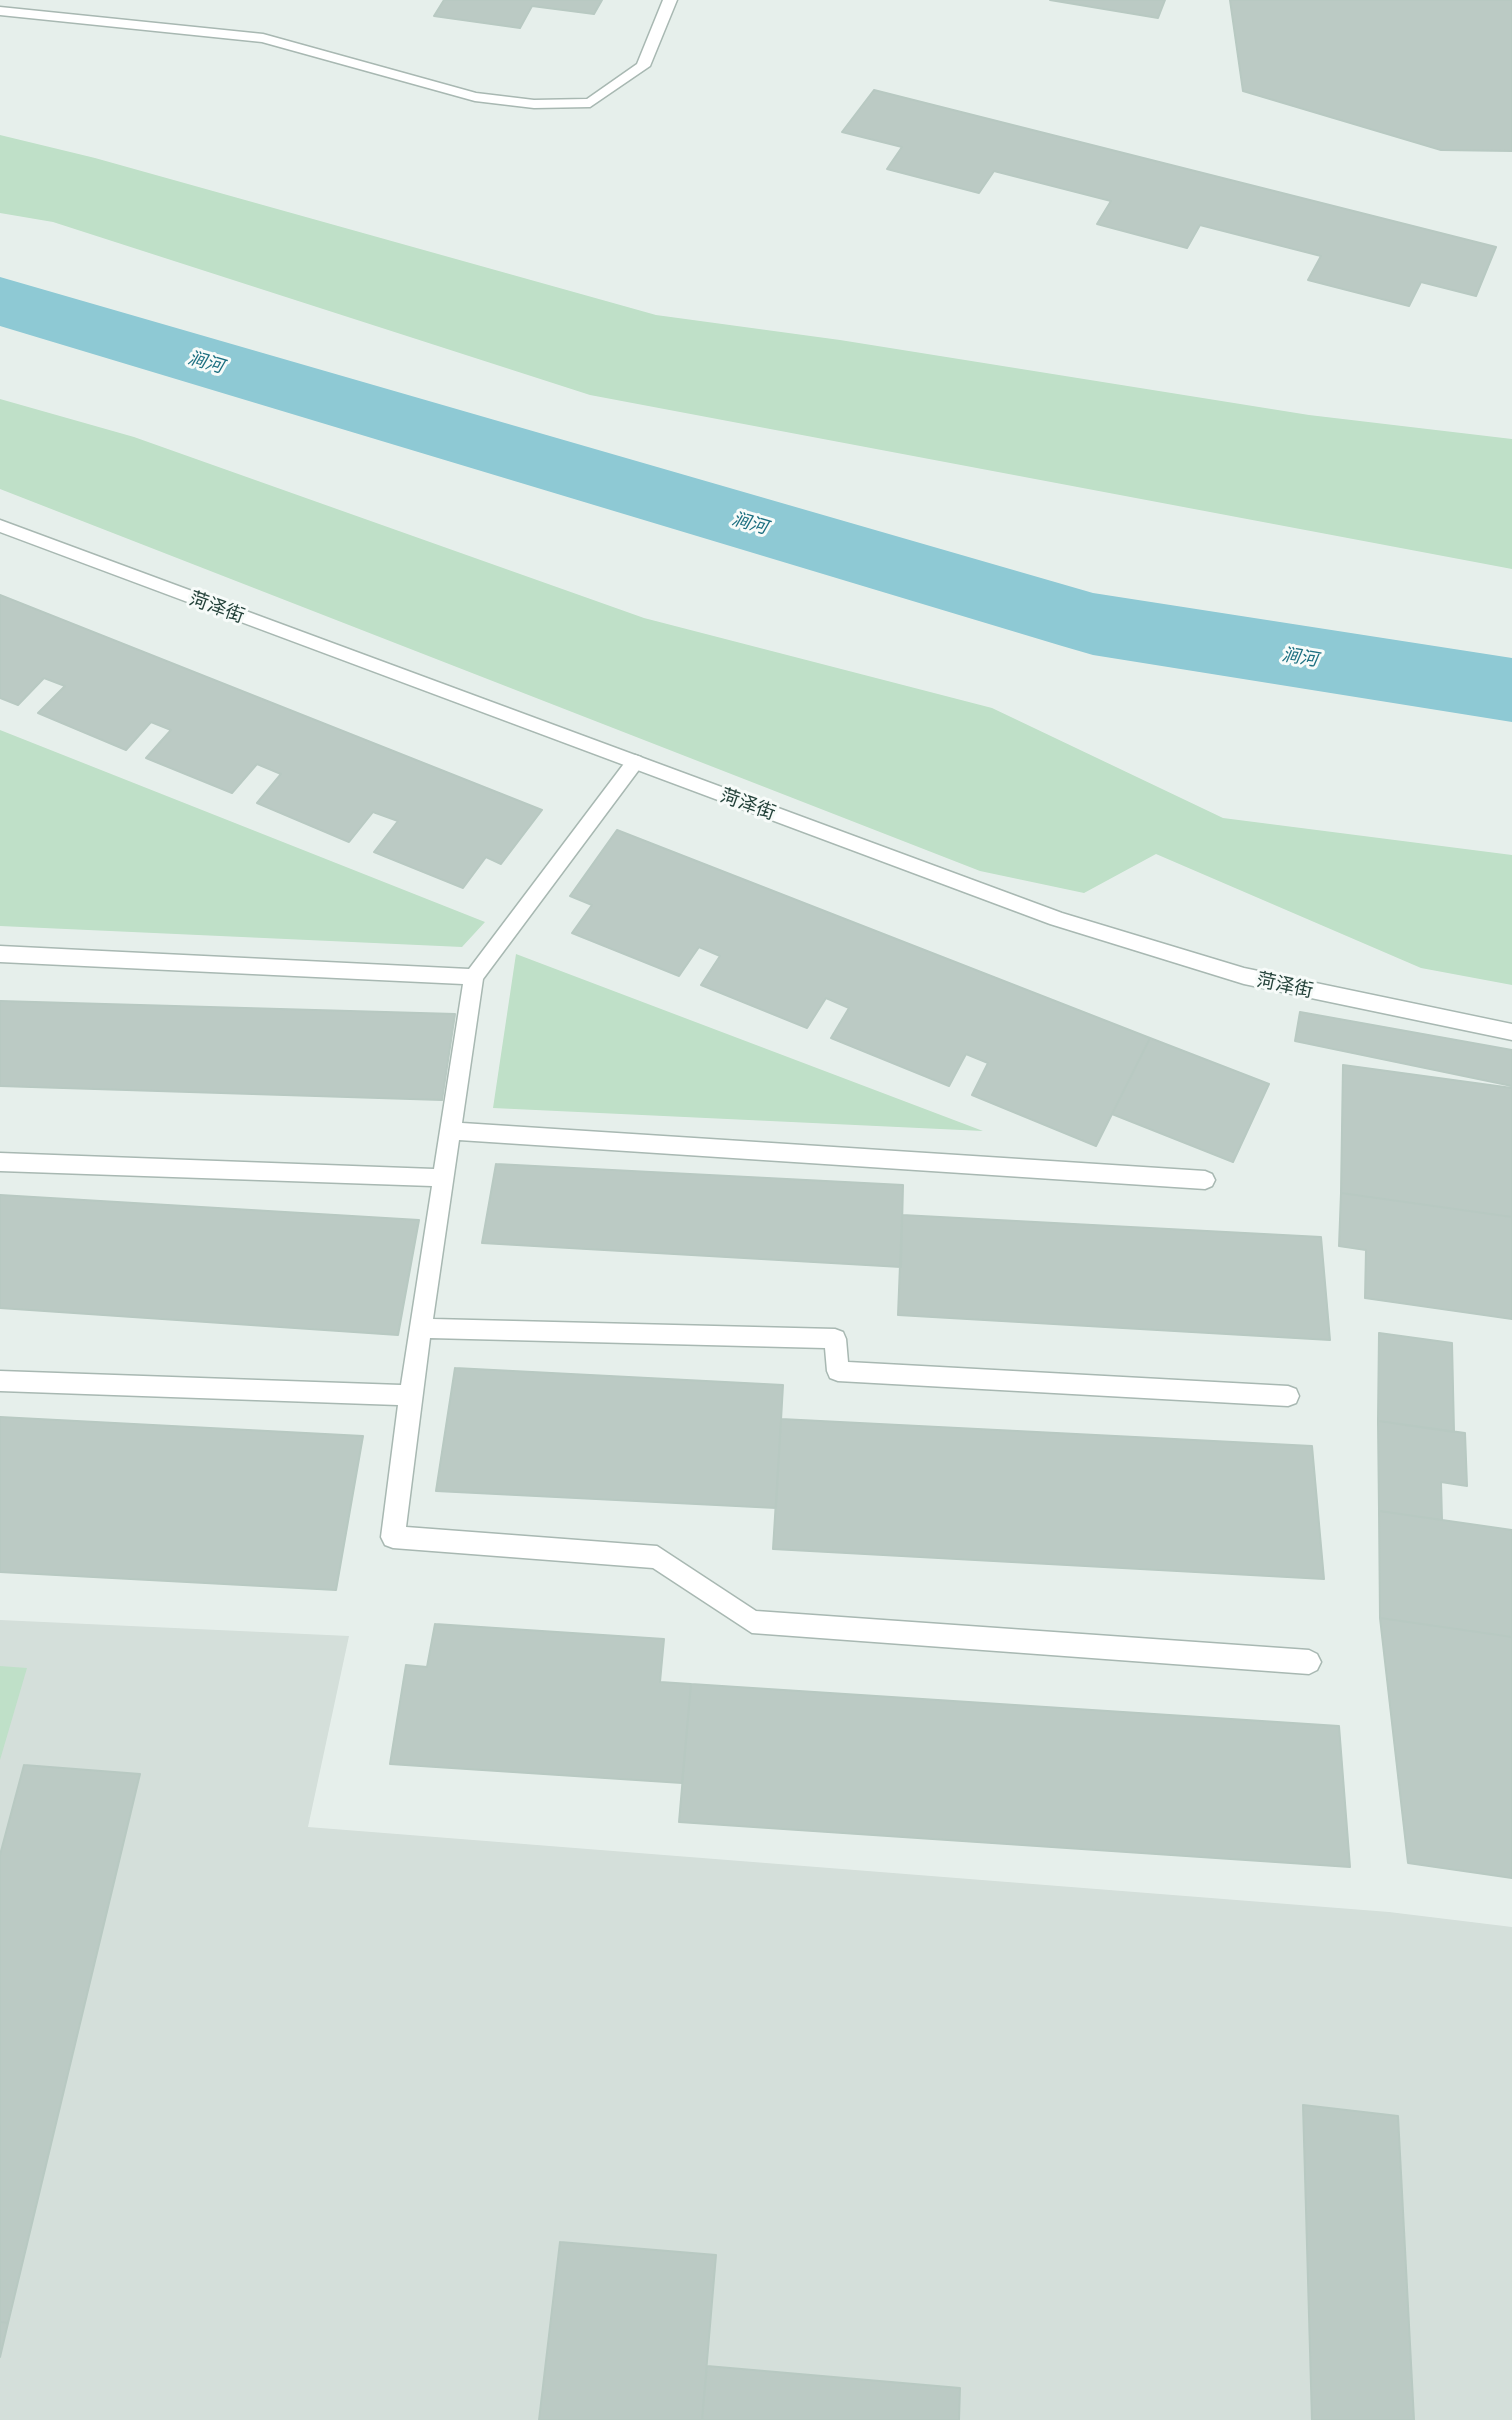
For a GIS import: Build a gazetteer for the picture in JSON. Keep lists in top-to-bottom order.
{
  "streets": {
    "street": ["菏泽街"]
  },
  "water": ["涧河"]
}
